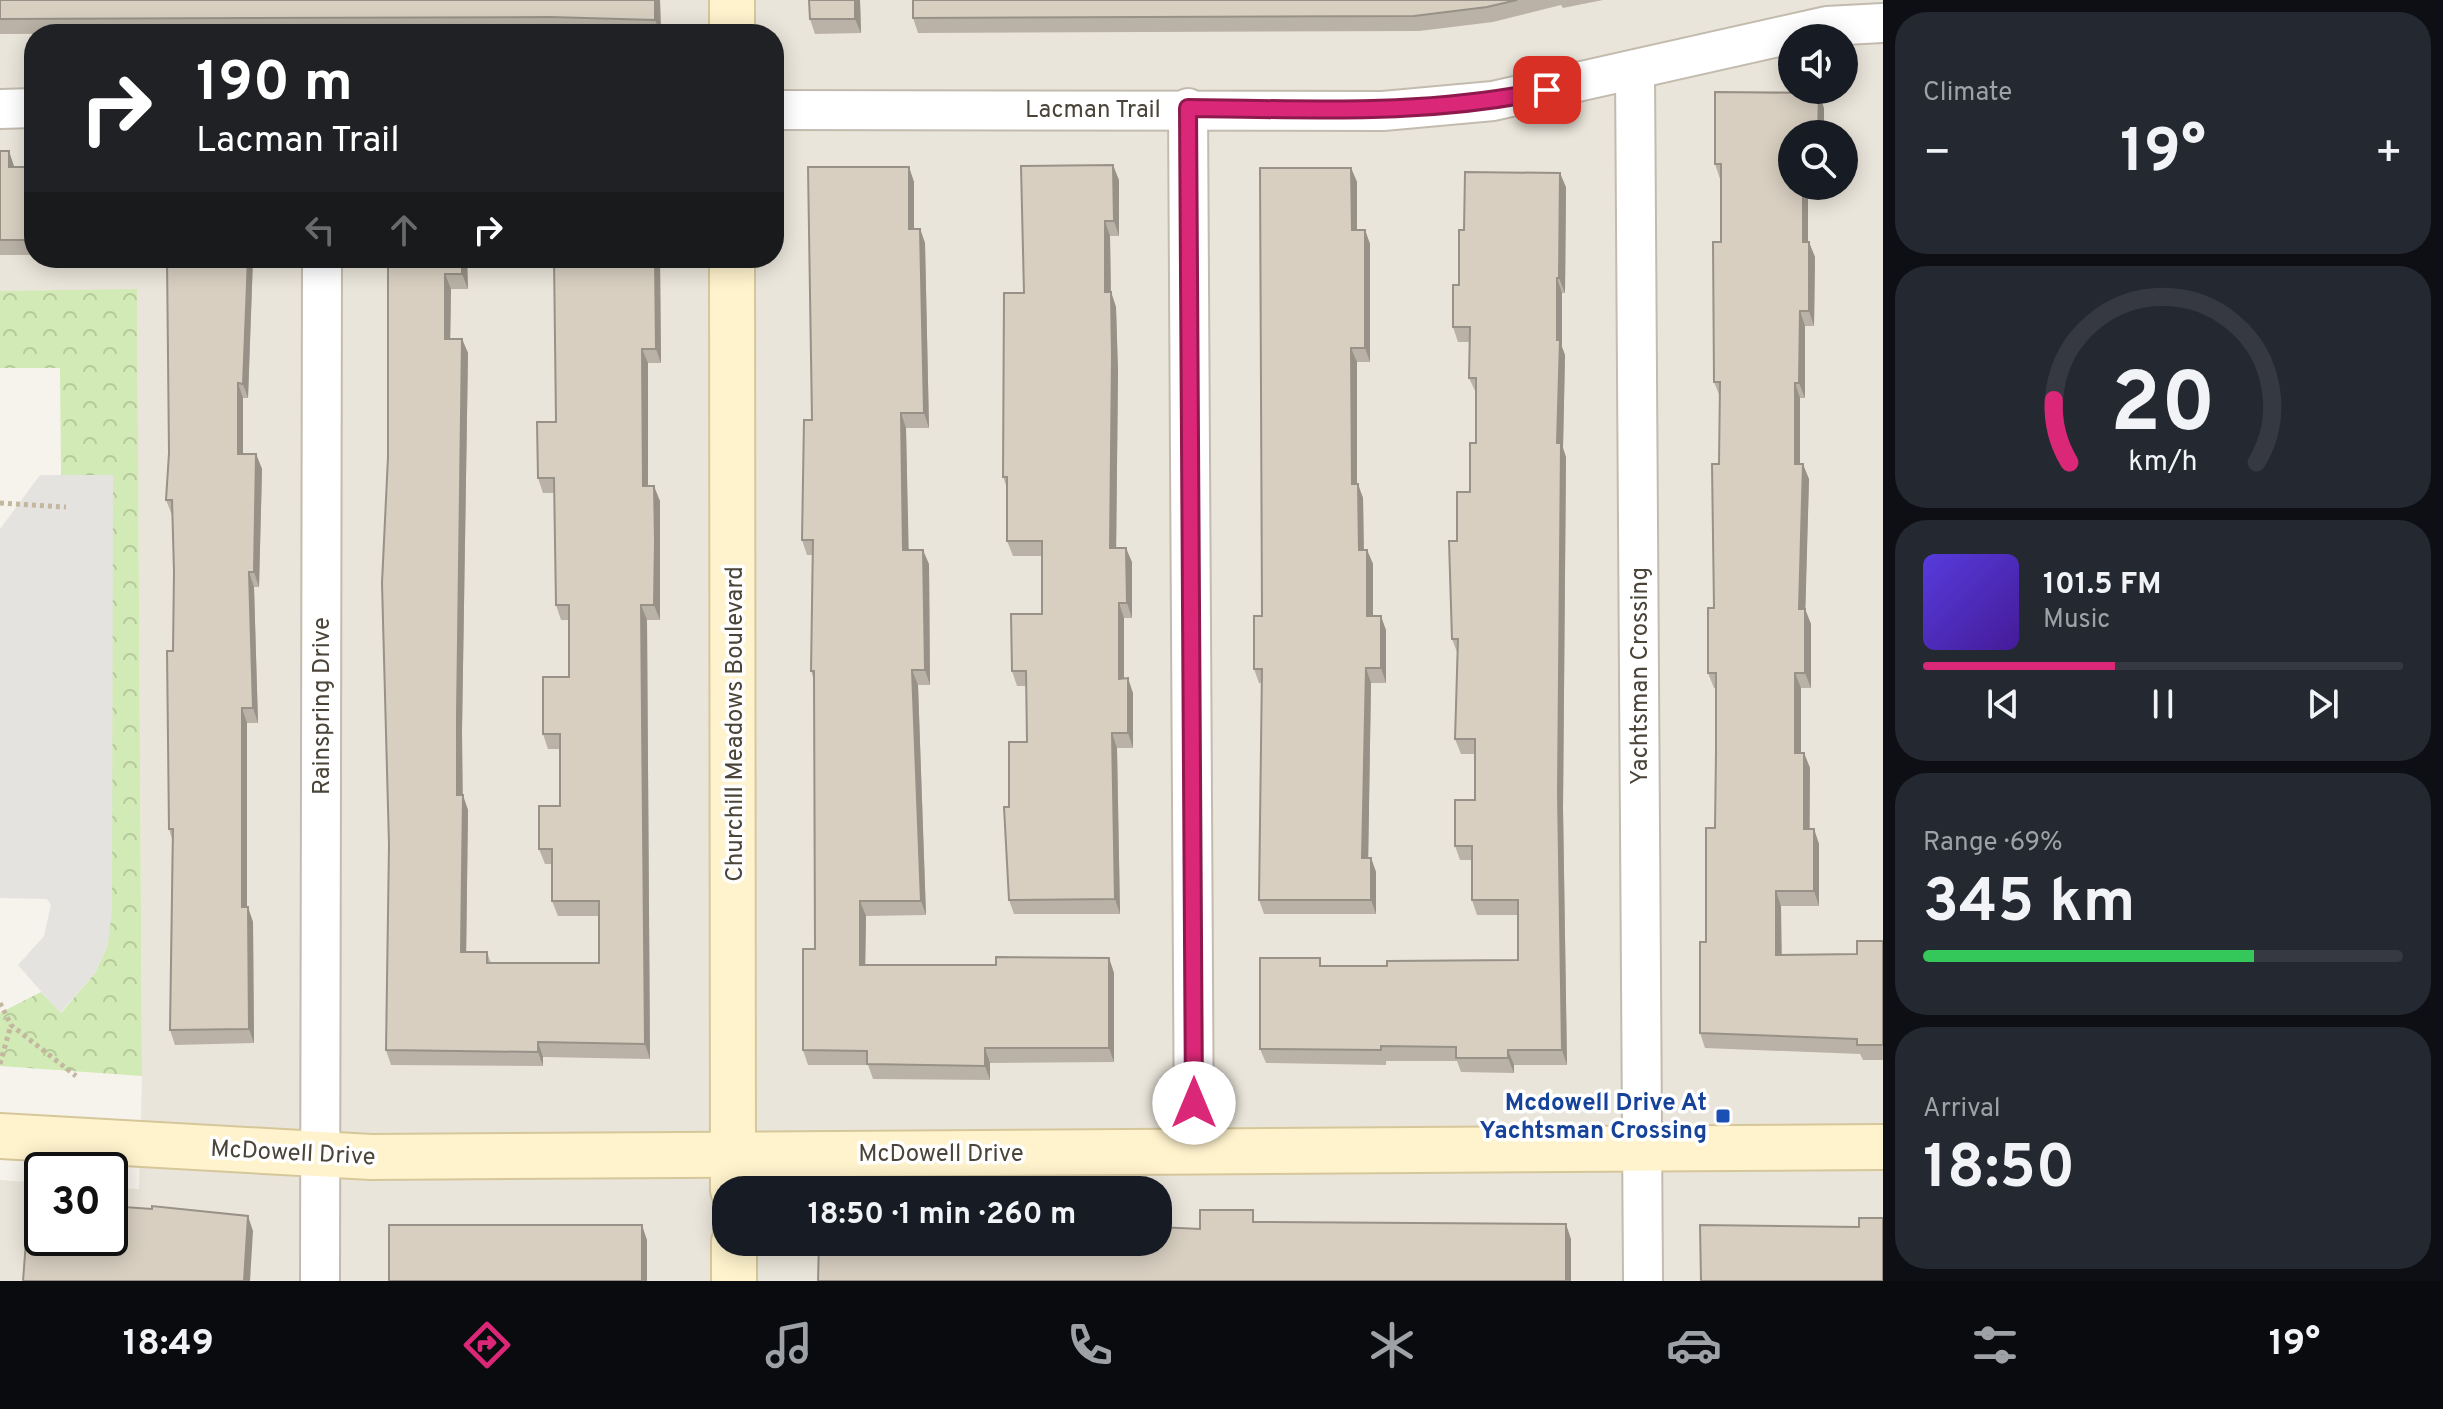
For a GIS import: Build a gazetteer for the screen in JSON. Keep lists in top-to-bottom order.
{
  "streets": {
    "street": [
      "Lacman Trail",
      "Yachtsman Crossing",
      "Rainspring Drive",
      "Churchill Meadows Boulevard",
      "McDowell Drive"
    ]
  },
  "crossings": [
    ["Lacman Trail", "Yachtsman Crossing"],
    ["Yachtsman Crossing", "McDowell Drive"],
    ["Rainspring Drive", "McDowell Drive"],
    ["Churchill Meadows Boulevard", "McDowell Drive"]
  ],
  "places": {
    "transit": ["Mcdowell Drive At Yachtsman Crossing"]
  },
  "page": {
    "tile": [
      "Climate",
      ["Range · 69%", "345 km"],
      ["Arrival", "18:50"]
    ],
    "turn": ["190 m", "Lacman Trail"],
    "heat": ["−", "19°", "+"],
    "song": ["101.5 FM", "Music"],
    "limit": "30",
    "trip": "18:50 · 1 min · 260 m",
    "tabs": ["18:49", "19°"],
    "gauge": ["20", "km/h"]
  }
}
